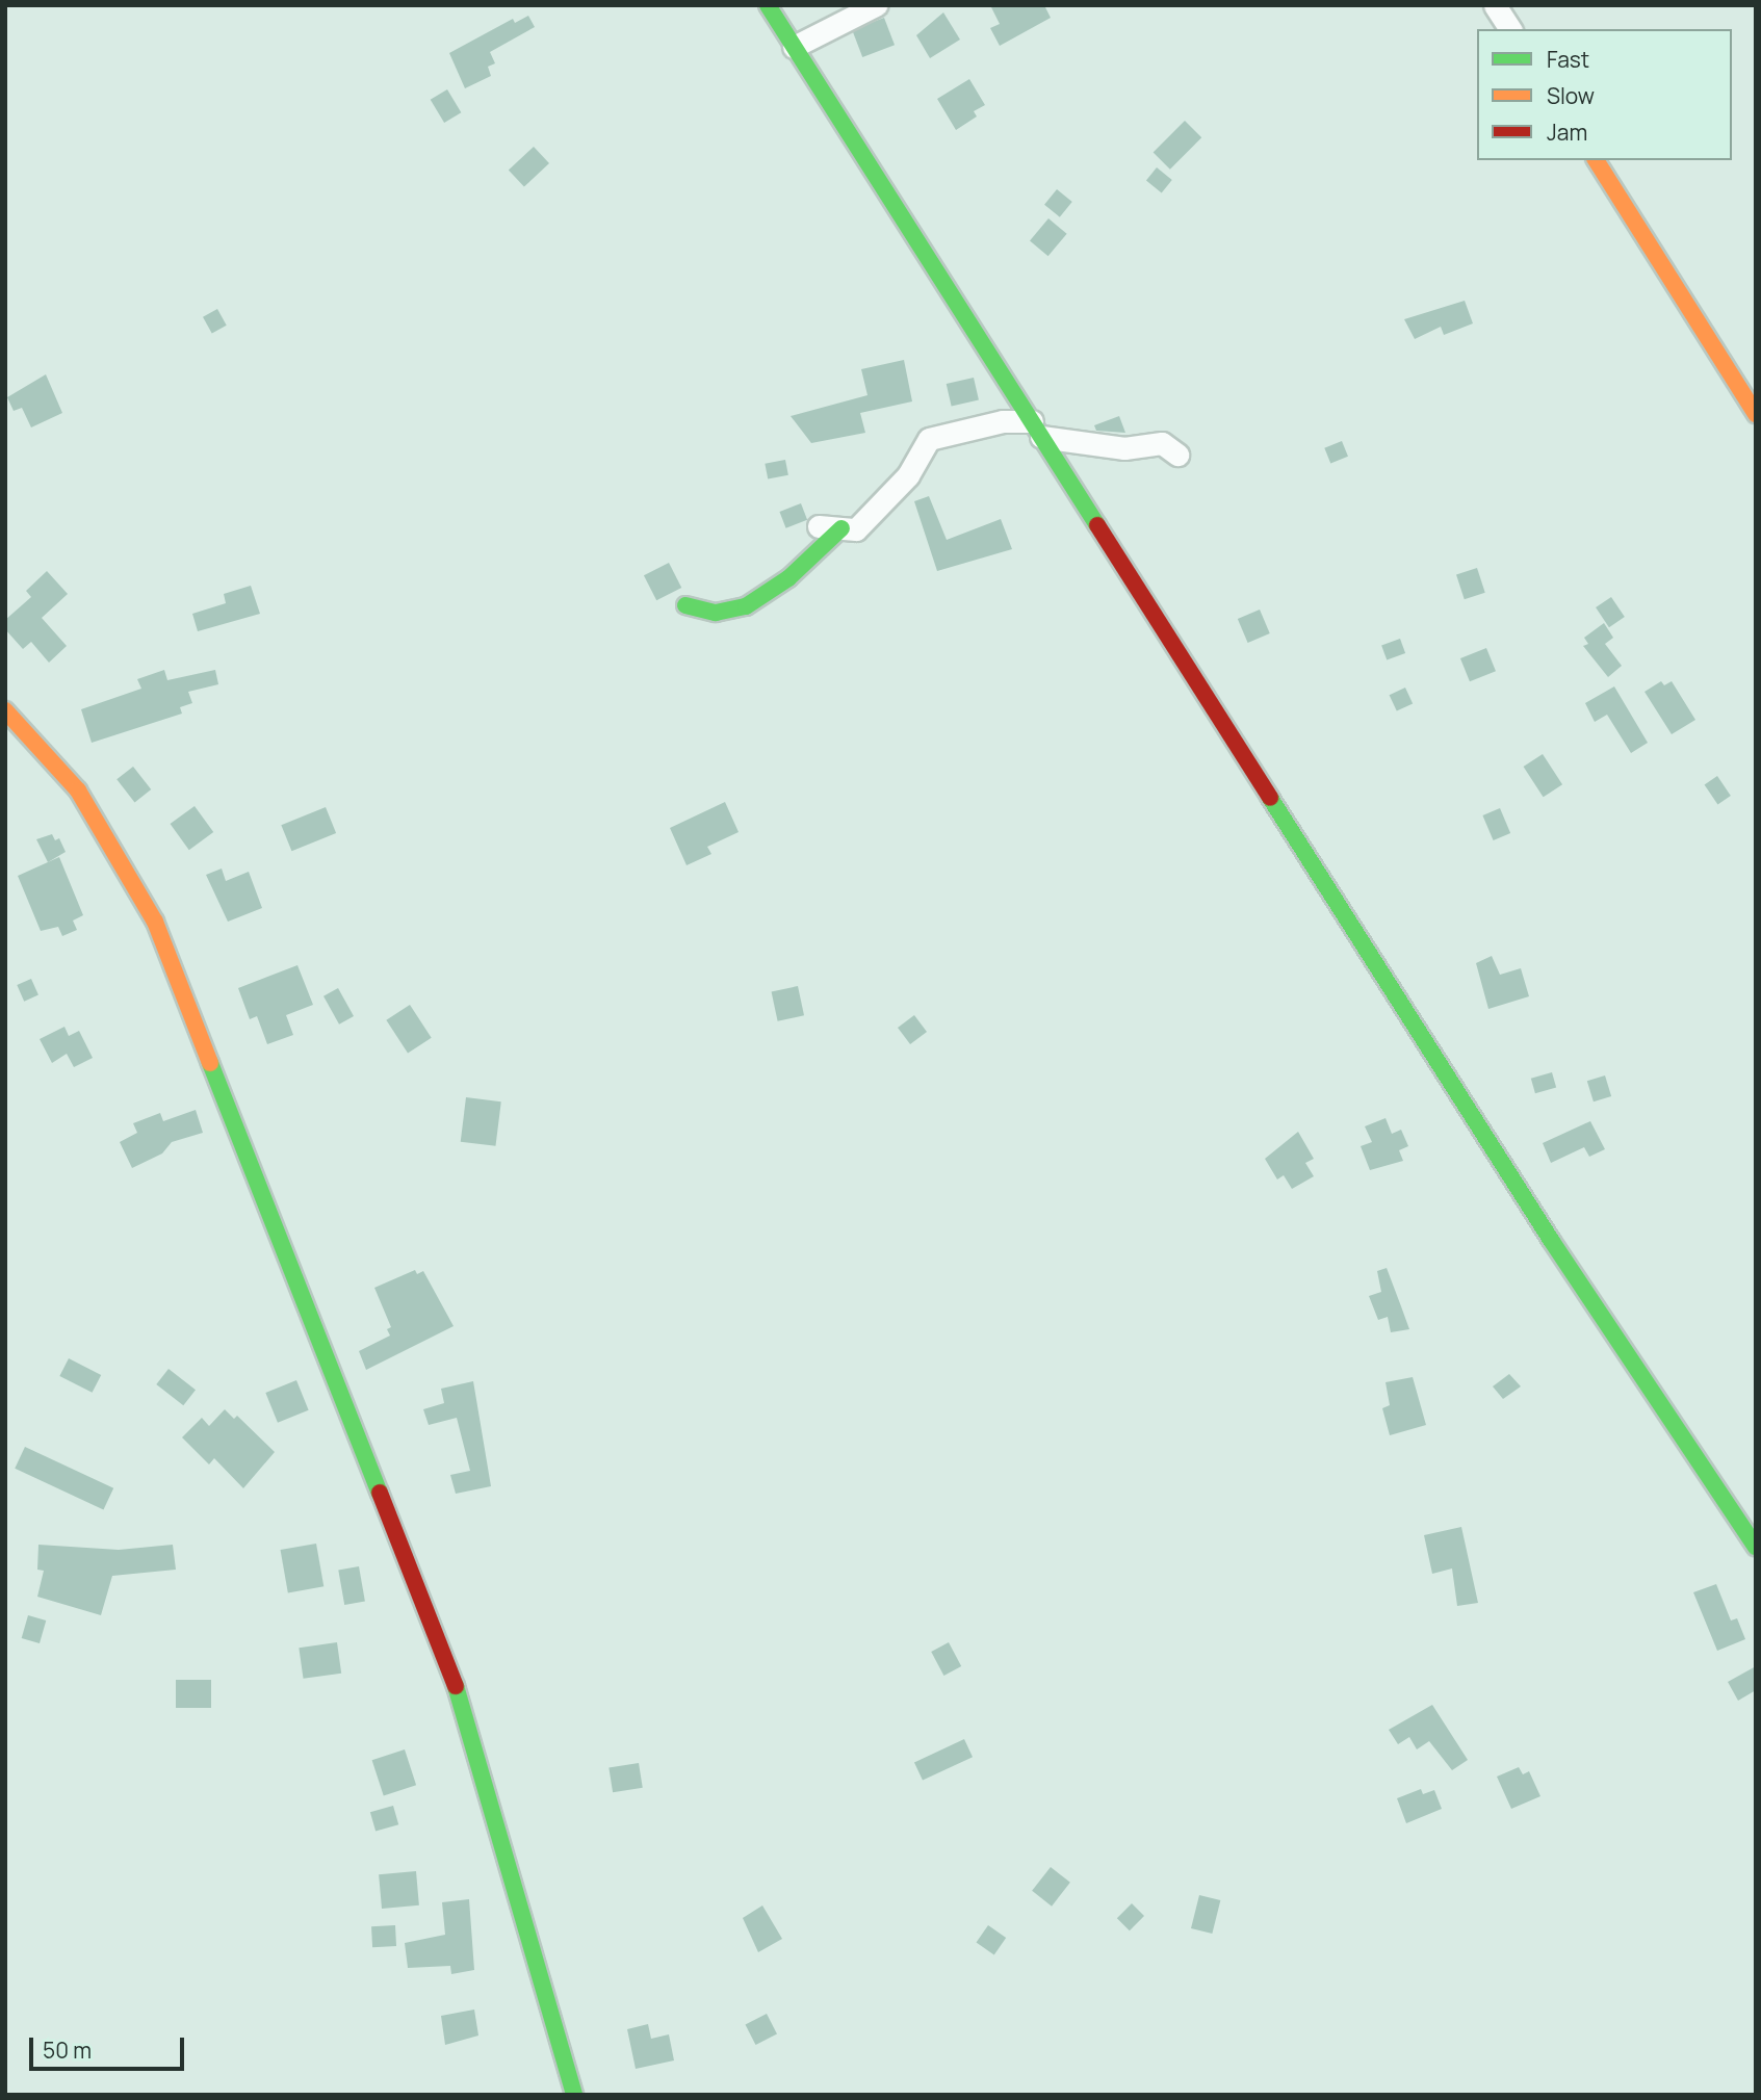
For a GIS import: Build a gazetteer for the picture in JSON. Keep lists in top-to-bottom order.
{
  "legend": ["Fast", "Slow", "Jam"],
  "scale_bar": "50 m"
}
